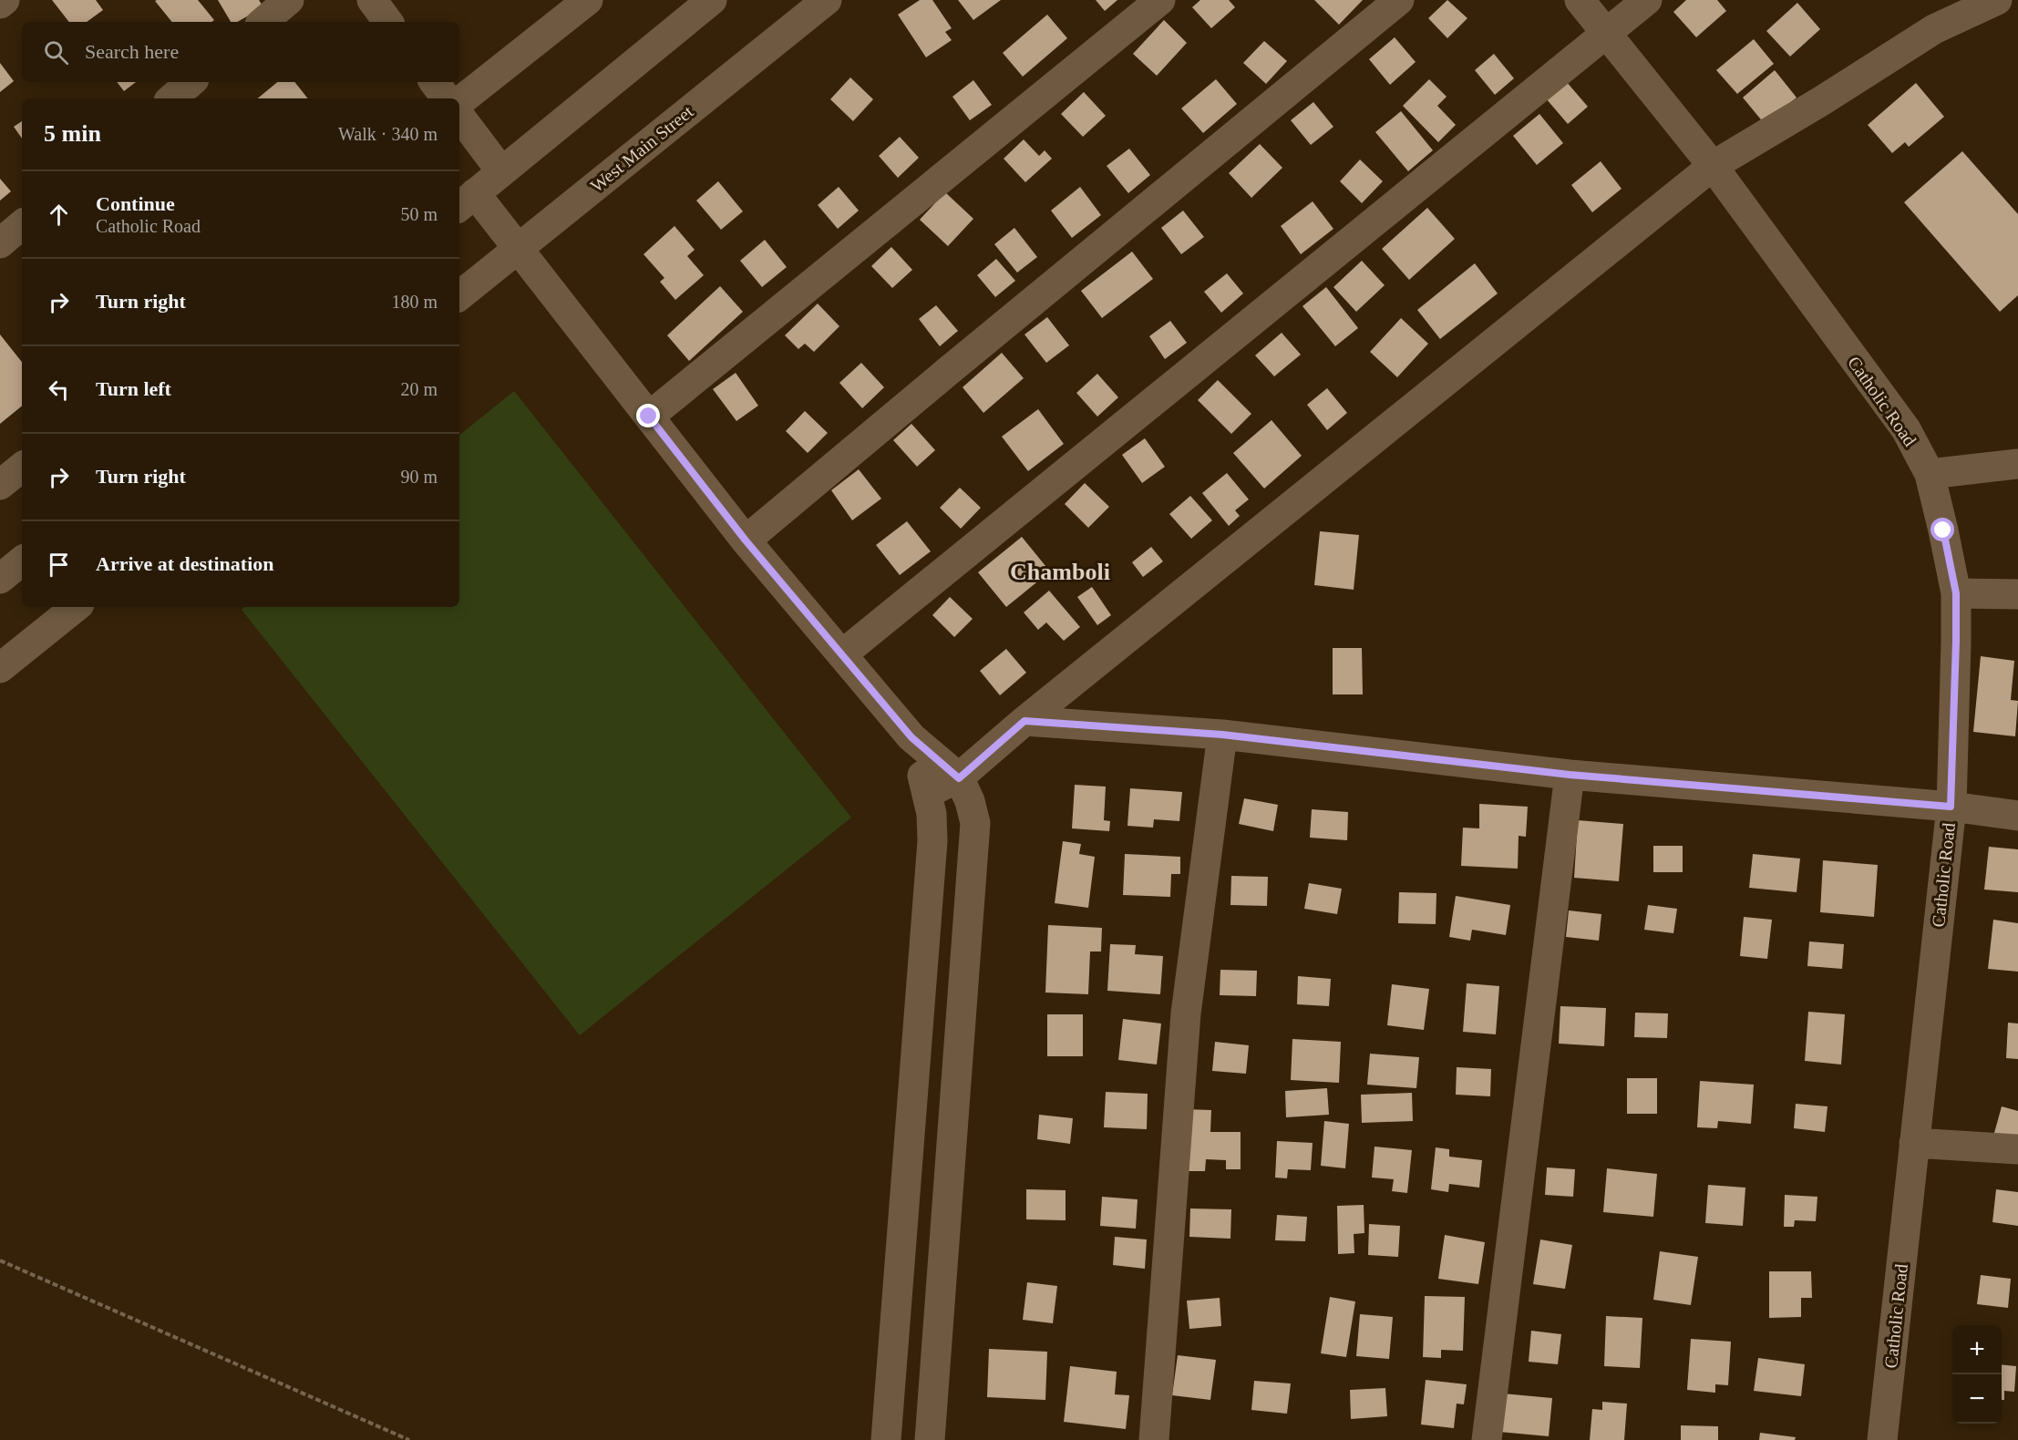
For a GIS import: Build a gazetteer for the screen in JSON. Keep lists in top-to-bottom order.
{
  "streets": {
    "street": ["West Main Street", "Catholic Road"]
  },
  "districts": ["Chamboli"],
  "page": {
    "search": "Search here",
    "heading": ["5 min", "Walk · 340 m"],
    "list": [
      ["Continue", "Catholic Road", "50 m"],
      ["Turn right", "180 m"],
      ["Turn left", "20 m"],
      ["Turn right", "90 m"],
      "Arrive at destination"
    ],
    "map_buttons": ["+", "−"]
  }
}
